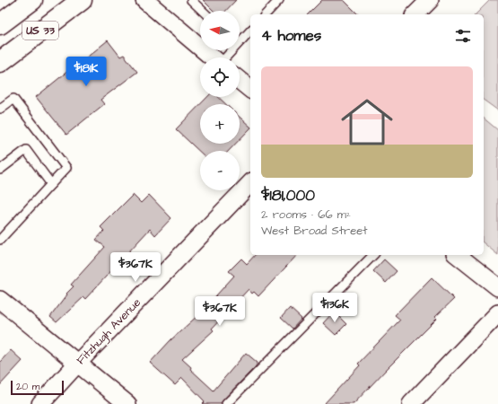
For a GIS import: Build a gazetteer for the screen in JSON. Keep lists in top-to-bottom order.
{
  "streets": {
    "main road": ["US 33"],
    "street": ["Fitzhugh Avenue"]
  },
  "scale_bar": "20 m",
  "north": "left",
  "page": {
    "map_buttons": ["+", "−"],
    "heading": "4 homes",
    "price": [
      "$181K",
      "$367K",
      "$136K",
      "$367K"
    ],
    "list": [
      {
        "name": "$181,000",
        "note": "2 rooms · 66 m² · West Broad Street"
      }
    ],
    "scale": "20 m"
  }
}
